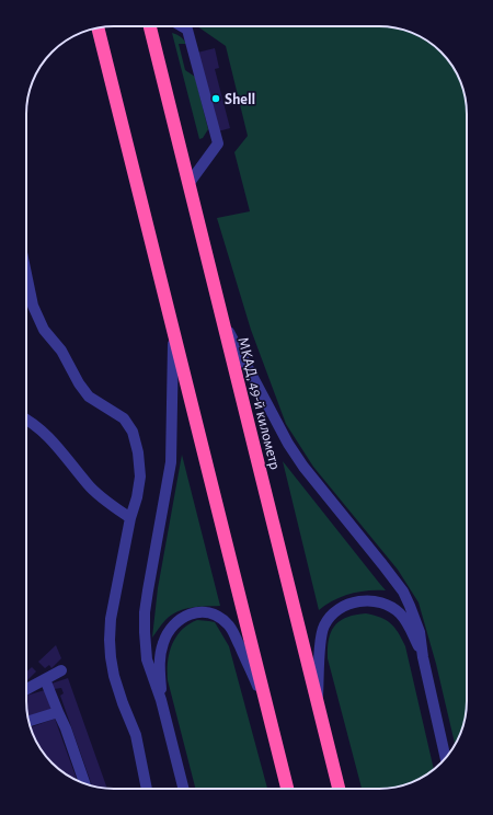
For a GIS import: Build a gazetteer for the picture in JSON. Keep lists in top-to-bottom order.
{
  "streets": {
    "highway": ["МКАД, 49-й километр"]
  },
  "places": ["Shell"]
}
